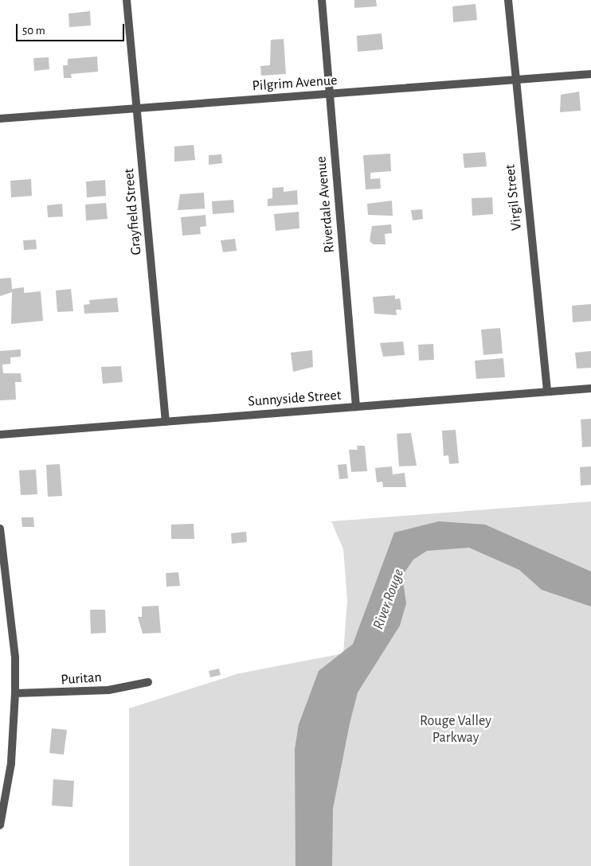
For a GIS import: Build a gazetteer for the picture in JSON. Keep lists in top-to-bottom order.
{
  "streets": {
    "street": [
      "Pilgrim Avenue",
      "Virgil Street",
      "Riverdale Avenue",
      "Grayfield Street",
      "Sunnyside Street",
      "Puritan"
    ]
  },
  "crossings": [
    ["Pilgrim Avenue", "Virgil Street"],
    ["Pilgrim Avenue", "Riverdale Avenue"],
    ["Pilgrim Avenue", "Grayfield Street"],
    ["Virgil Street", "Sunnyside Street"],
    ["Riverdale Avenue", "Sunnyside Street"],
    ["Grayfield Street", "Sunnyside Street"]
  ],
  "water": ["River Rouge"],
  "parks": ["Rouge Valley Parkway"],
  "scale_bar": "50 m"
}
